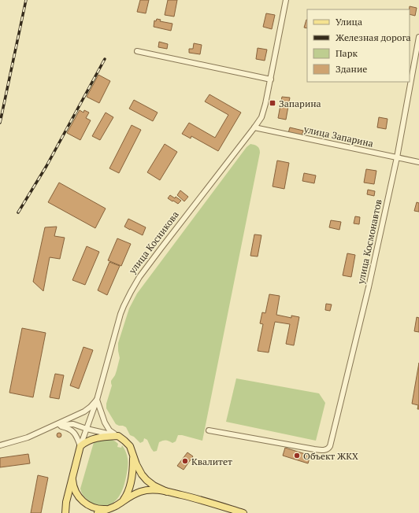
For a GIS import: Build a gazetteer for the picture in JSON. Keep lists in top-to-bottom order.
{
  "streets": {
    "main road": ["улица Косникова"],
    "street": ["улица Запарина", "улица Космонавтов"]
  },
  "crossings": [
    ["улица Запарина", "улица Космонавтов"],
    ["улица Запарина", "улица Косникова"]
  ],
  "places": {
    "transit": ["Запарина"],
    "other": ["Объект ЖКХ", "Квалитет"]
  },
  "legend": [
    "Улица",
    "Железная дорога",
    "Парк",
    "Здание"
  ]
}
